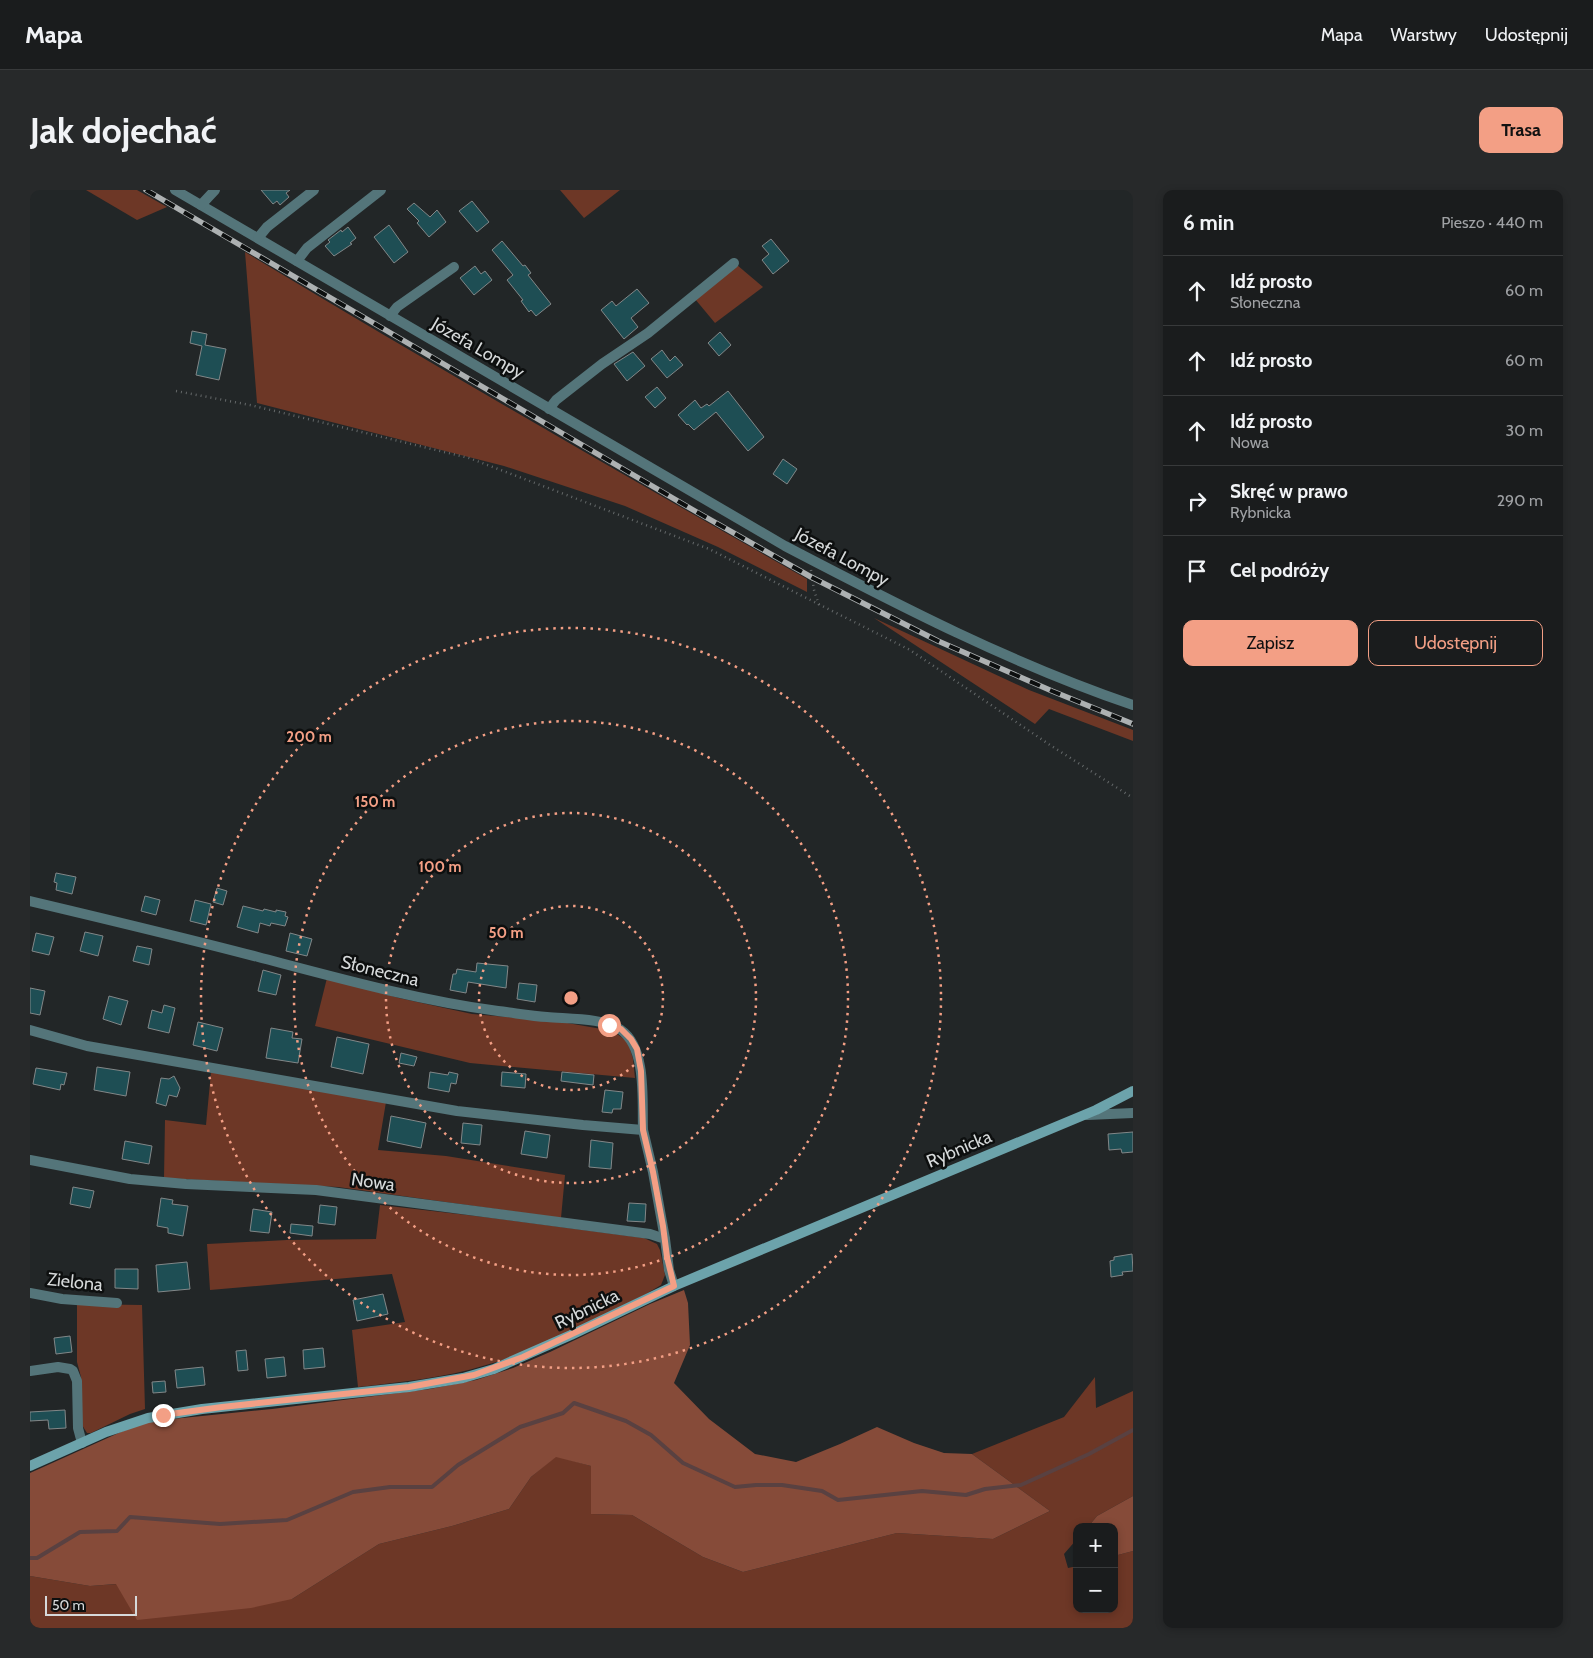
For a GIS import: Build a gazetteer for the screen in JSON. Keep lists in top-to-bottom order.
{
  "streets": {
    "street": [
      "Józefa Lompy",
      "Słoneczna",
      "Rybnicka",
      "Nowa",
      "Zielona"
    ]
  },
  "crossings": [
    ["Słoneczna", "Nowa"]
  ],
  "scale_bar": "50 m",
  "page": {
    "header": "Mapa",
    "nav": ["Mapa", "Warstwy", "Udostępnij"],
    "buttons": [
      "Trasa",
      ["Zapisz", "Udostępnij"]
    ],
    "title": "Jak dojechać",
    "heading": ["6 min", "Pieszo · 440 m"],
    "list": [
      ["Idź prosto", "Słoneczna", "60 m"],
      ["Idź prosto", "60 m"],
      ["Idź prosto", "Nowa", "30 m"],
      ["Skręć w prawo", "Rybnicka", "290 m"],
      "Cel podróży"
    ],
    "map_buttons": ["+", "−"],
    "scale": "50 m"
  },
  "rings": [
    "200 m",
    "150 m",
    "100 m",
    "50 m"
  ]
}
